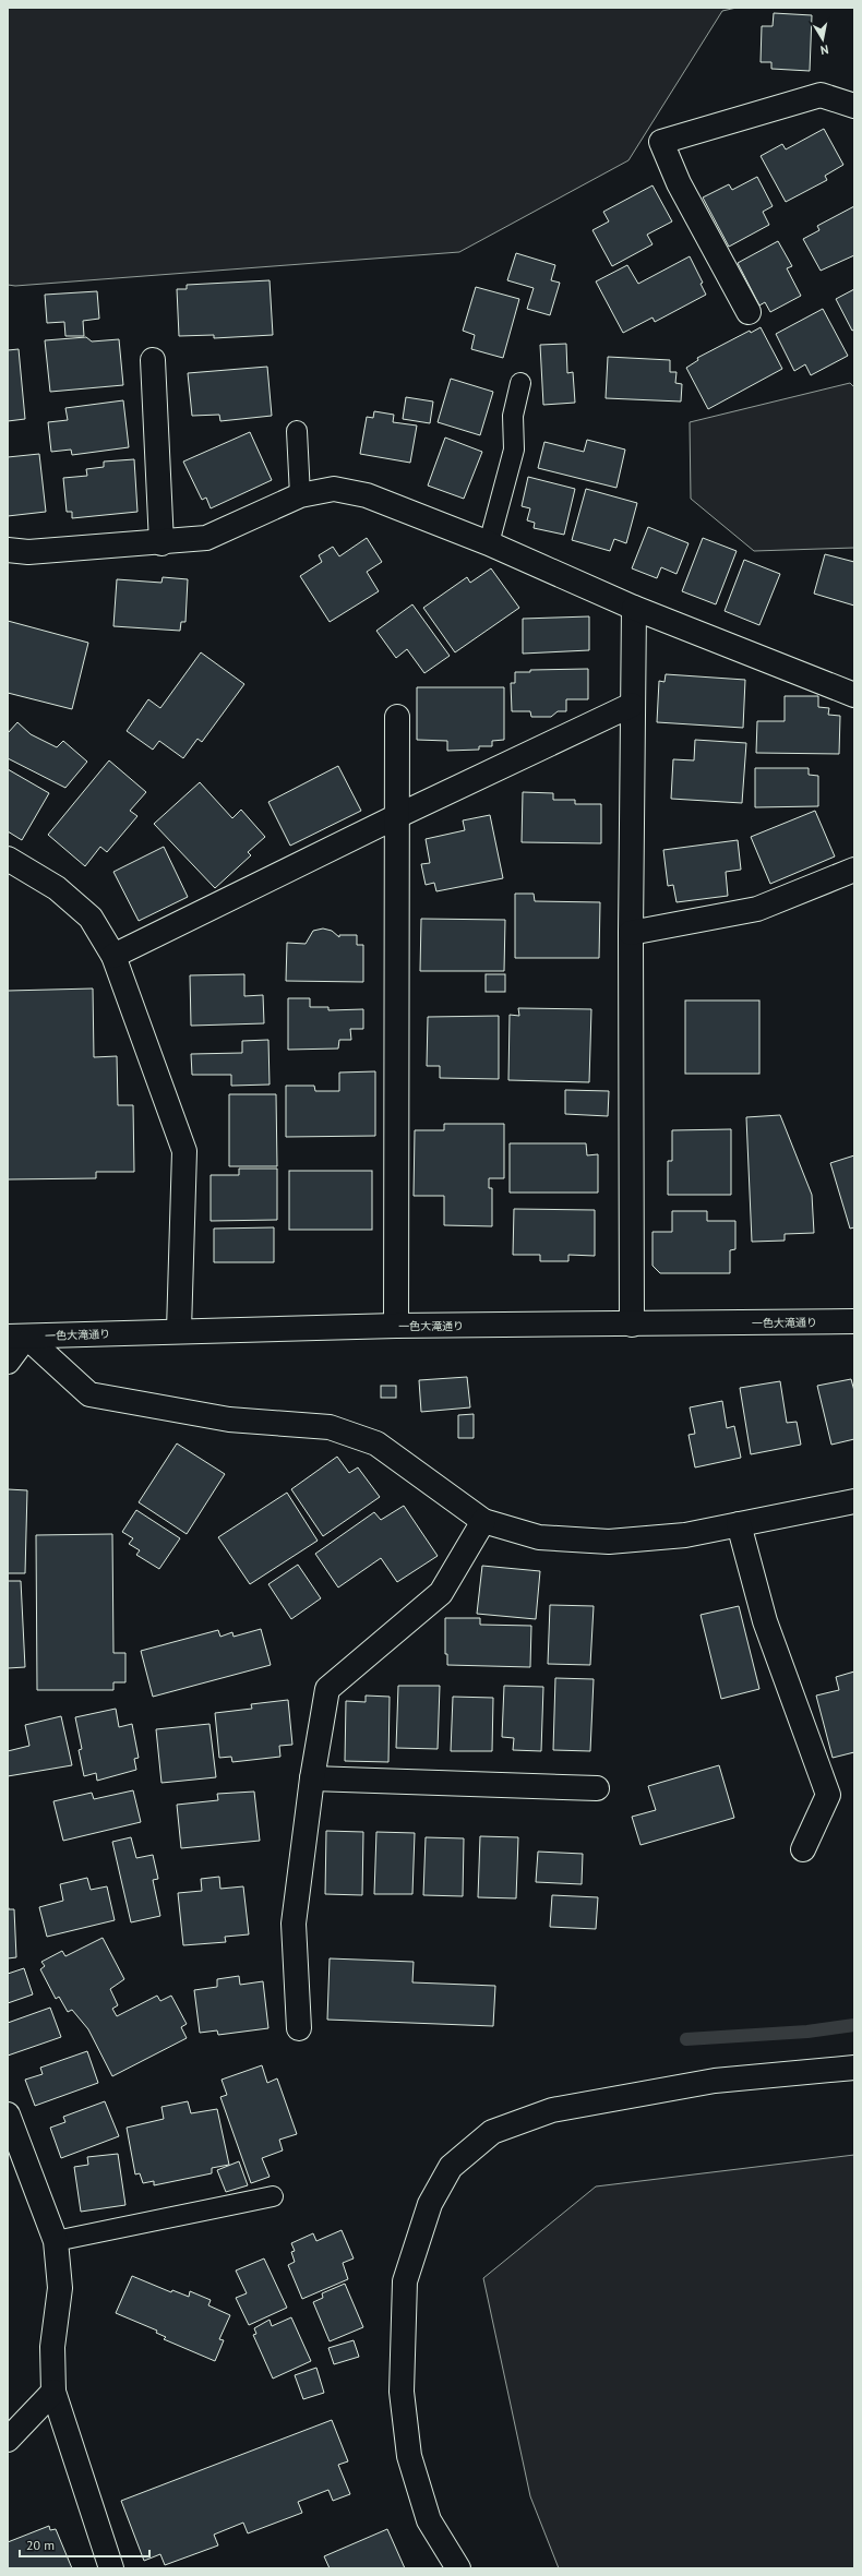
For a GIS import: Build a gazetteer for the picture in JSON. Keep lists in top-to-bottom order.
{
  "streets": {
    "street": ["一色大滝通り"]
  },
  "scale_bar": "20 m",
  "north": "bottom"
}
